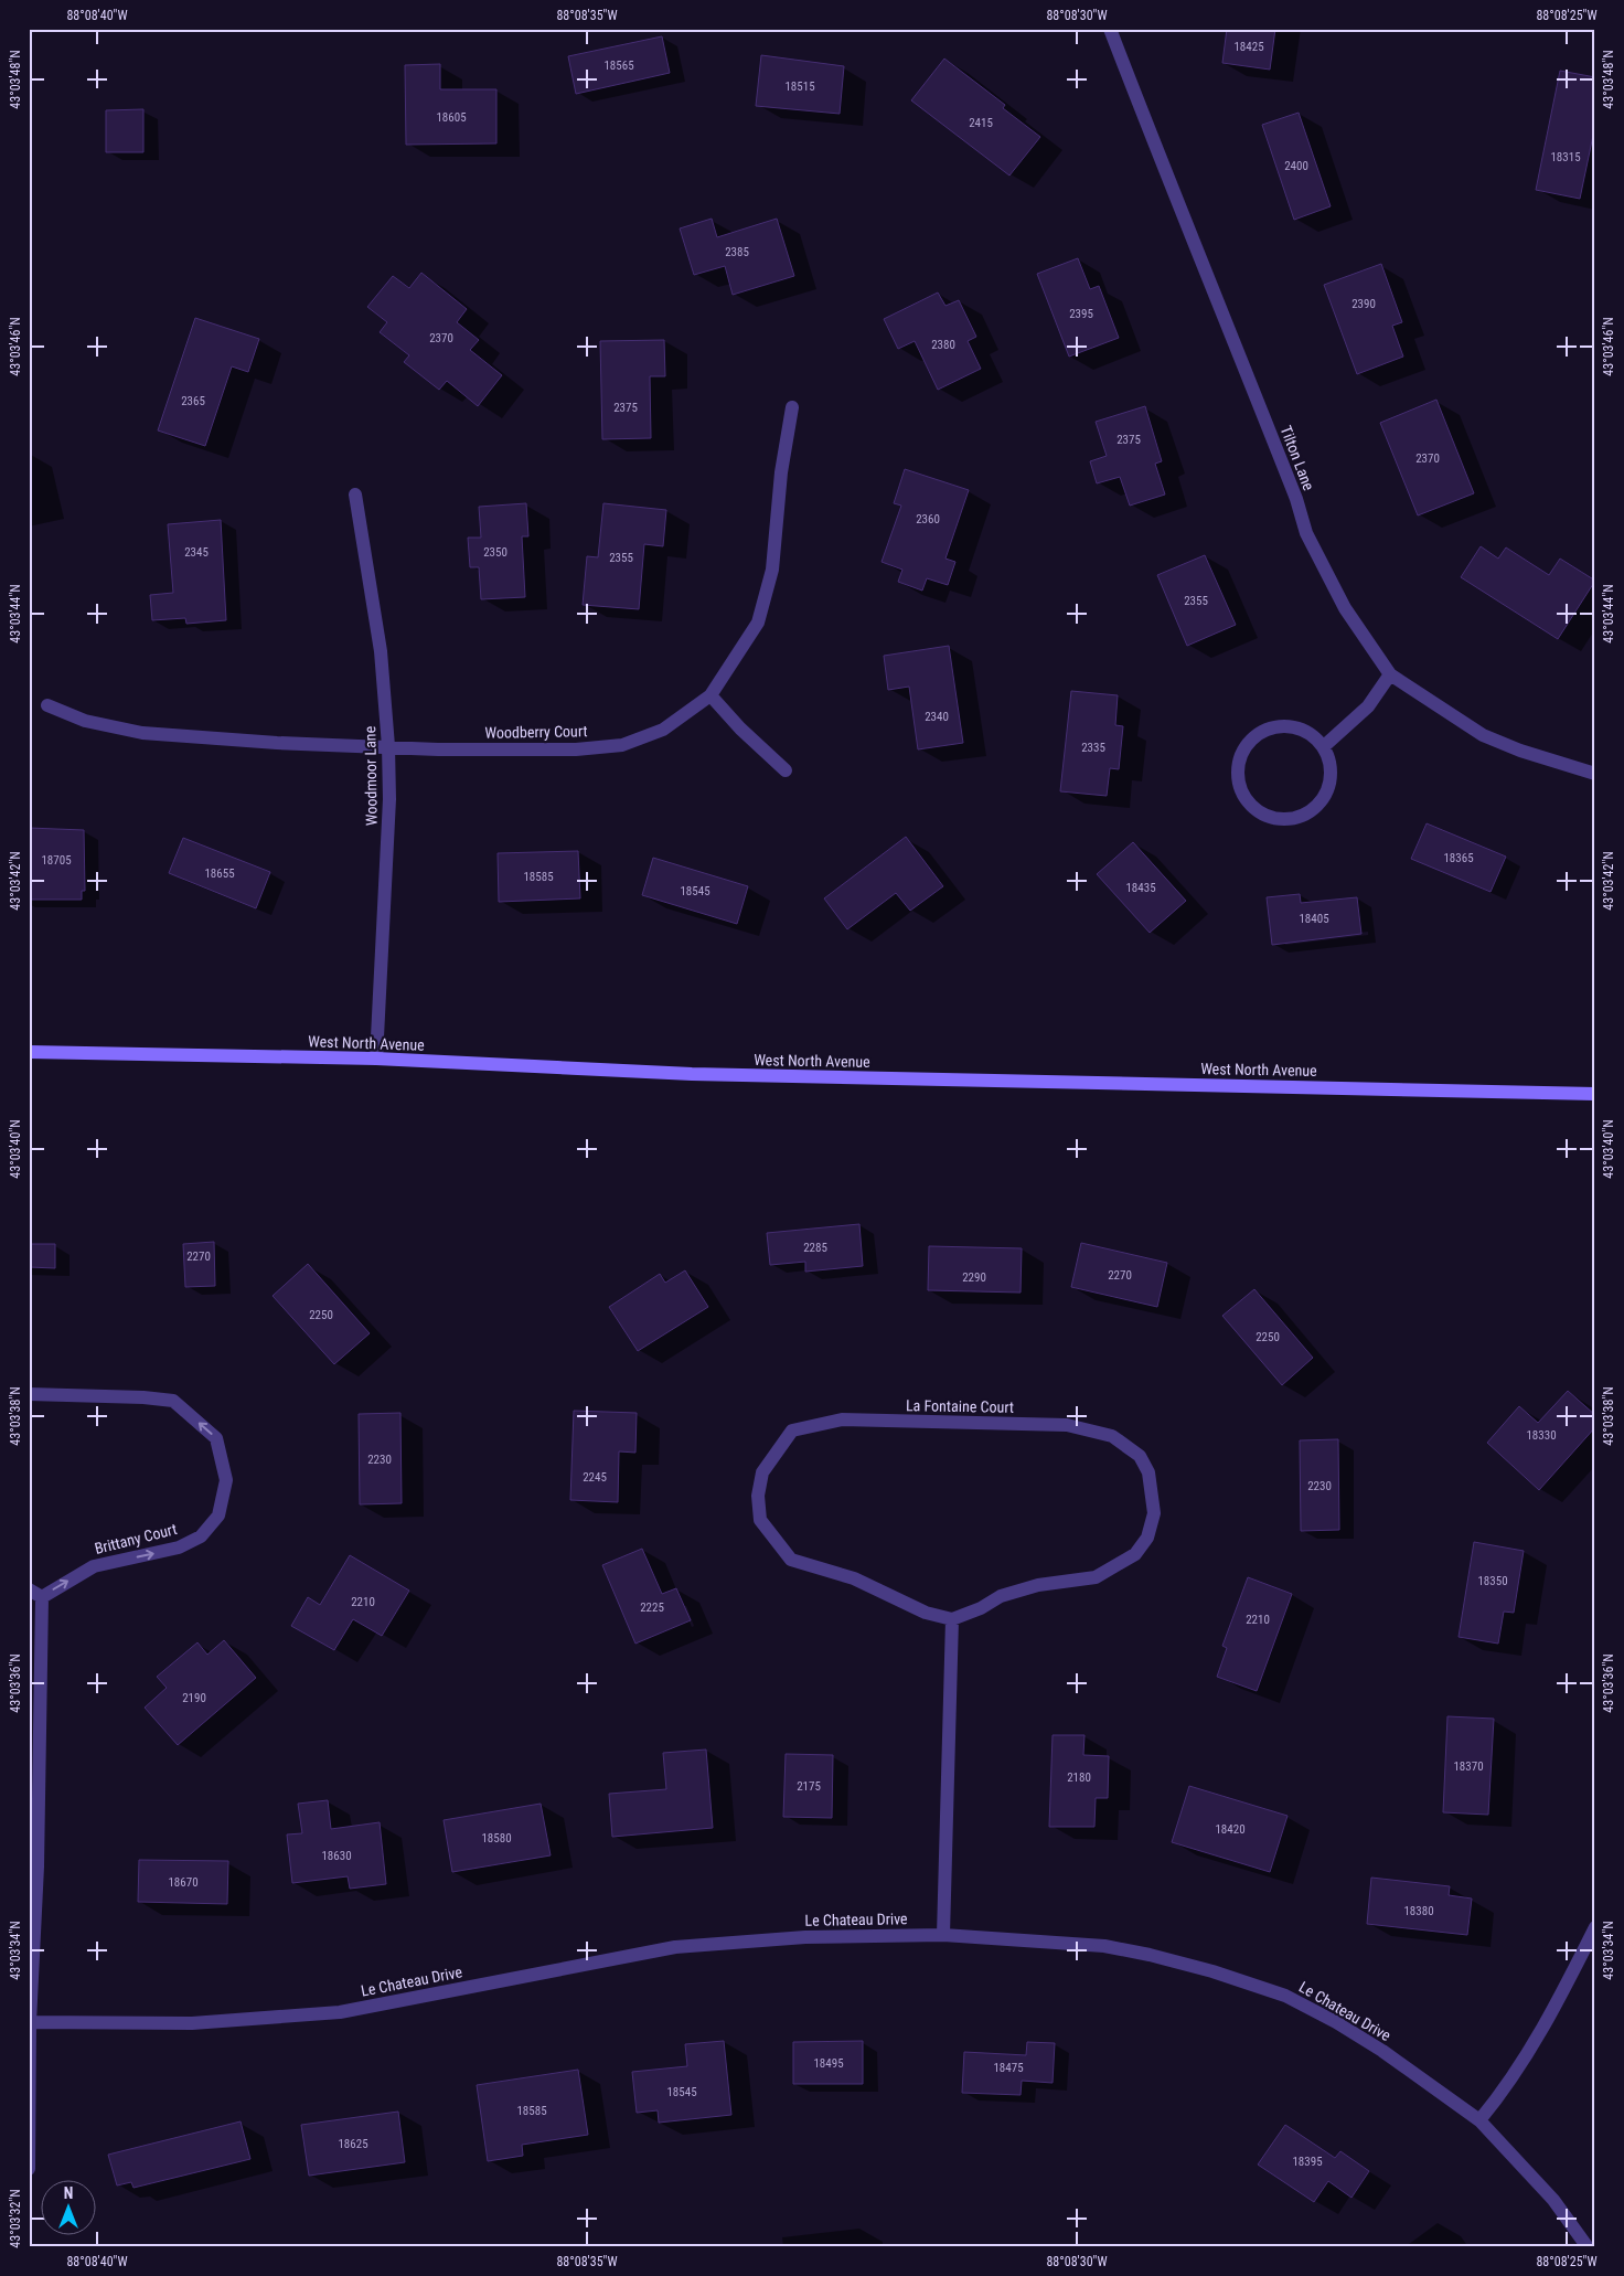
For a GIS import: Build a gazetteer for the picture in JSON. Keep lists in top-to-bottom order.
{
  "streets": {
    "main road": ["West North Avenue"],
    "street": [
      "Tilton Lane",
      "Woodberry Court",
      "Woodmoor Lane",
      "La Fontaine Court",
      "Brittany Court",
      "Le Chateau Drive"
    ]
  },
  "crossings": [
    ["Woodberry Court", "Woodmoor Lane"],
    ["Woodmoor Lane", "West North Avenue"]
  ],
  "house_numbers": [
    "18425",
    "18565",
    "18515",
    "18605",
    "2415",
    "18315",
    "2400",
    "2385",
    "2390",
    "2395",
    "2370",
    "2380",
    "2365",
    "2375",
    "2375",
    "2370",
    "2360",
    "2345",
    "2350",
    "2355",
    "2355",
    "2340",
    "2335",
    "18365",
    "18705",
    "18655",
    "18585",
    "18435",
    "18545",
    "18405",
    "2285",
    "2270",
    "2270",
    "2290",
    "2250",
    "2250",
    "18330",
    "2230",
    "2245",
    "2230",
    "18350",
    "2210",
    "2225",
    "2210",
    "2190",
    "18370",
    "2180",
    "2175",
    "18420",
    "18580",
    "18630",
    "18670",
    "18380",
    "18495",
    "18475",
    "18545",
    "18585",
    "18625",
    "18395"
  ],
  "north": "top",
  "coordinates": [
    "88°08'40\"W",
    "88°08'35\"W",
    "88°08'30\"W",
    "88°08'25\"W",
    "43°03'48\"N",
    "43°03'46\"N",
    "43°03'44\"N",
    "43°03'42\"N",
    "43°03'40\"N",
    "43°03'38\"N",
    "43°03'36\"N",
    "43°03'34\"N",
    "43°03'32\"N"
  ]
}
